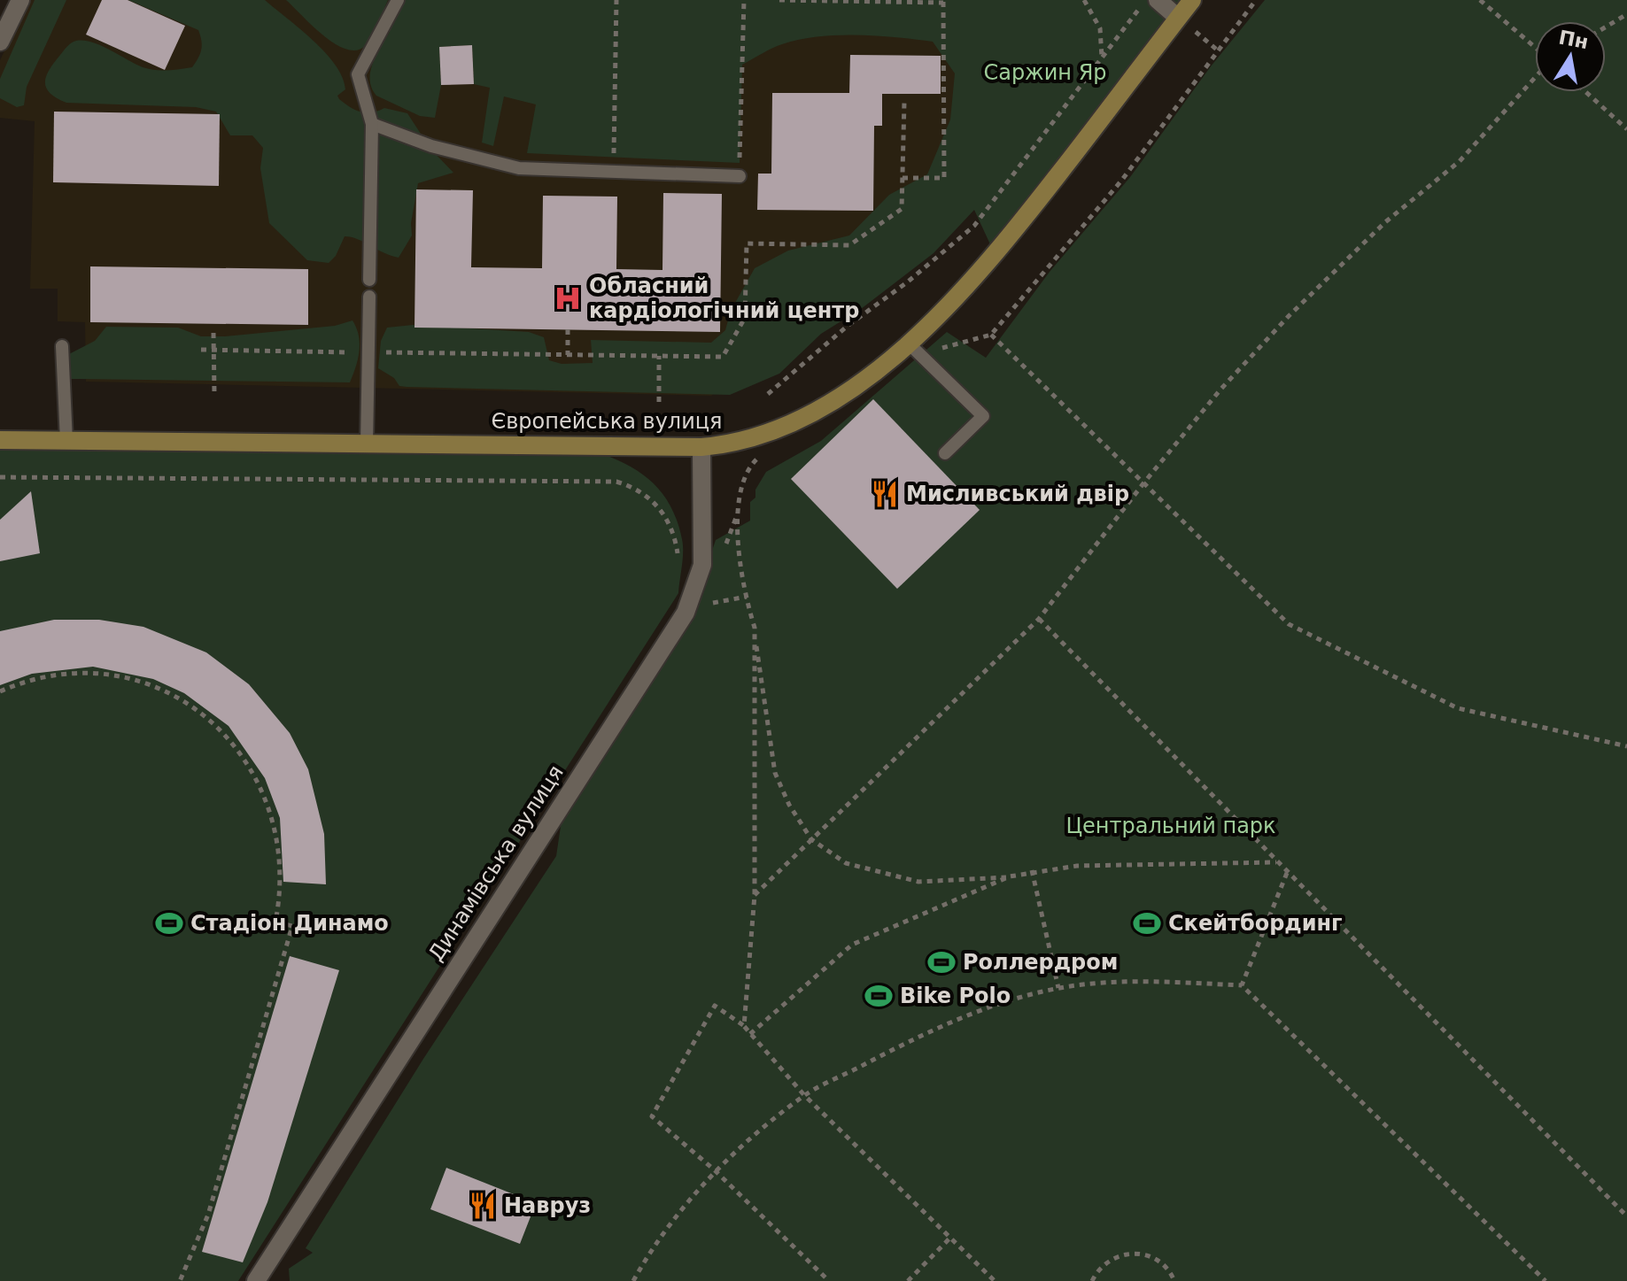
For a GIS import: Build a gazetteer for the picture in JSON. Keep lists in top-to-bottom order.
{
  "streets": {
    "main road": ["Європейська вулиця"],
    "street": ["Динамівська вулиця"]
  },
  "crossings": [
    ["Європейська вулиця", "Динамівська вулиця"]
  ],
  "parks": ["Саржин Яр", "Центральний парк"],
  "places": {
    "hospital": ["Обласний кардiологiчний центр"],
    "restaurant": ["Мисливський двір", "Навруз"],
    "sports": [
      "Стадіон Динамо",
      "Скейтбординг",
      "Роллердром",
      "Bike Polo"
    ]
  },
  "north": "top"
}
